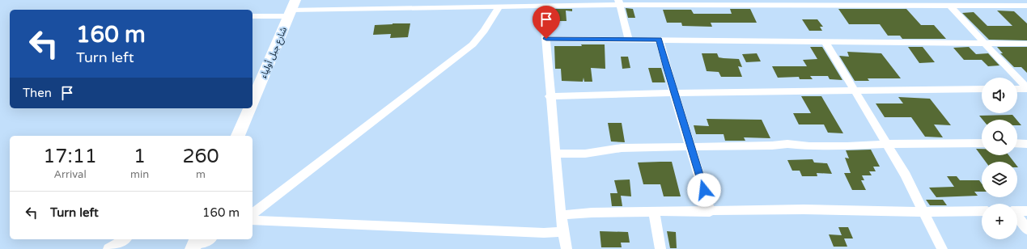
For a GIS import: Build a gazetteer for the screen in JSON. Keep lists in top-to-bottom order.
{
  "streets": {
    "highway": ["شارع جبل أولياء"]
  },
  "page": {
    "turn": ["160 m", "Turn left"],
    "map_buttons": "+",
    "then": "Then",
    "eta": [
      "17:11",
      "Arrival",
      "1",
      "min",
      "260",
      "m"
    ],
    "list": [
      {
        "name": "Turn left",
        "value": "160 m"
      }
    ]
  }
}
